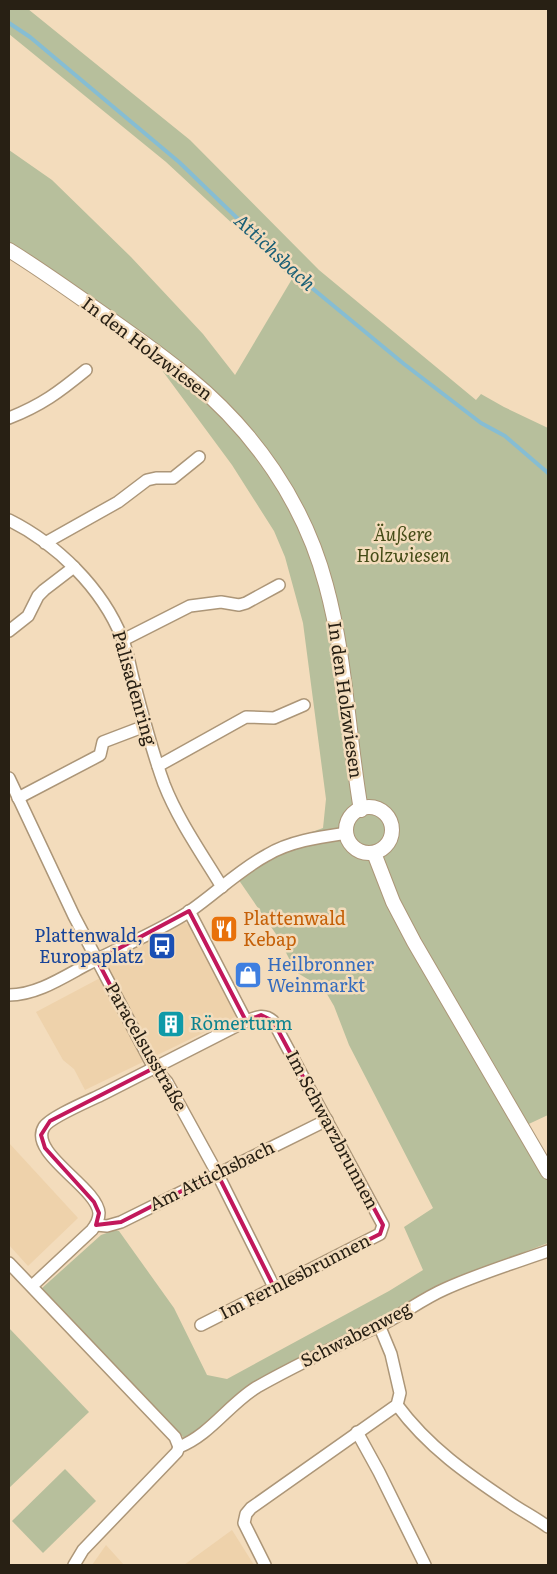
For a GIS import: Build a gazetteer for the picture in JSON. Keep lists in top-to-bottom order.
{
  "streets": {
    "street": [
      "In den Holzwiesen",
      "Palisadenring",
      "Paracelsusstraße",
      "Im Schwarzbrunnen",
      "Am Attichsbach",
      "Im Fernlesbrunnen",
      "Schwabenweg"
    ]
  },
  "crossings": [
    ["Paracelsusstraße", "Am Attichsbach"],
    ["Paracelsusstraße", "Im Fernlesbrunnen"],
    ["Im Schwarzbrunnen", "Am Attichsbach"],
    ["Im Schwarzbrunnen", "Im Fernlesbrunnen"]
  ],
  "water": ["Attichsbach"],
  "parks": ["Äußere Holzwiesen"],
  "places": {
    "restaurant": ["Plattenwald Kebap"],
    "bus stop": ["Plattenwald, Europaplatz"],
    "shop": ["Heilbronner Weinmarkt"],
    "building": ["Römerturm"]
  }
}
